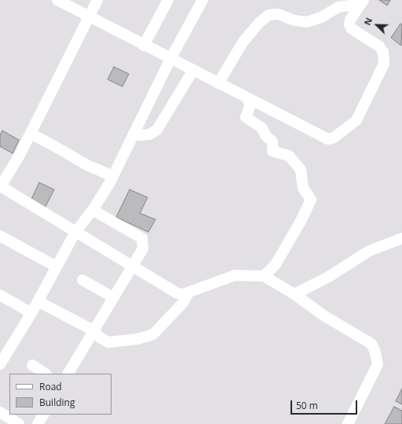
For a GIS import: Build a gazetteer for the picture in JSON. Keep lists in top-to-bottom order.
{
  "legend": ["Road", "Building"],
  "scale_bar": "50 m",
  "north": "top left"
}
